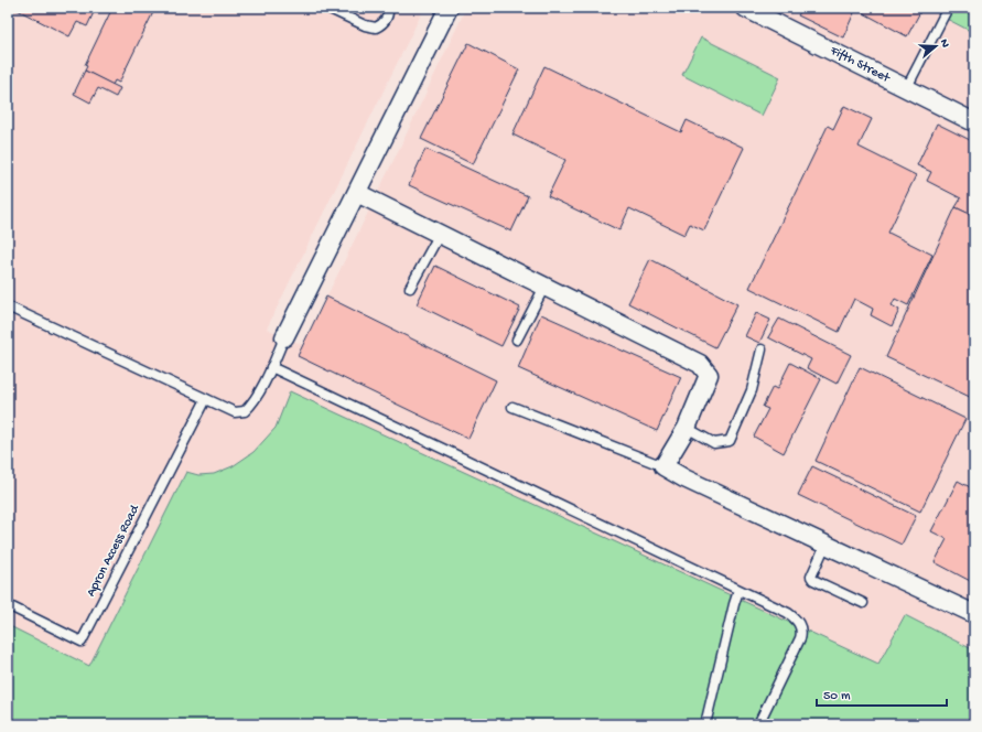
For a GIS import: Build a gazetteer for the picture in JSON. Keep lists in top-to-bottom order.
{
  "streets": {
    "street": ["Fifth Street"],
    "lane": ["Apron Access Road"]
  },
  "scale_bar": "50 m",
  "north": "right"
}
